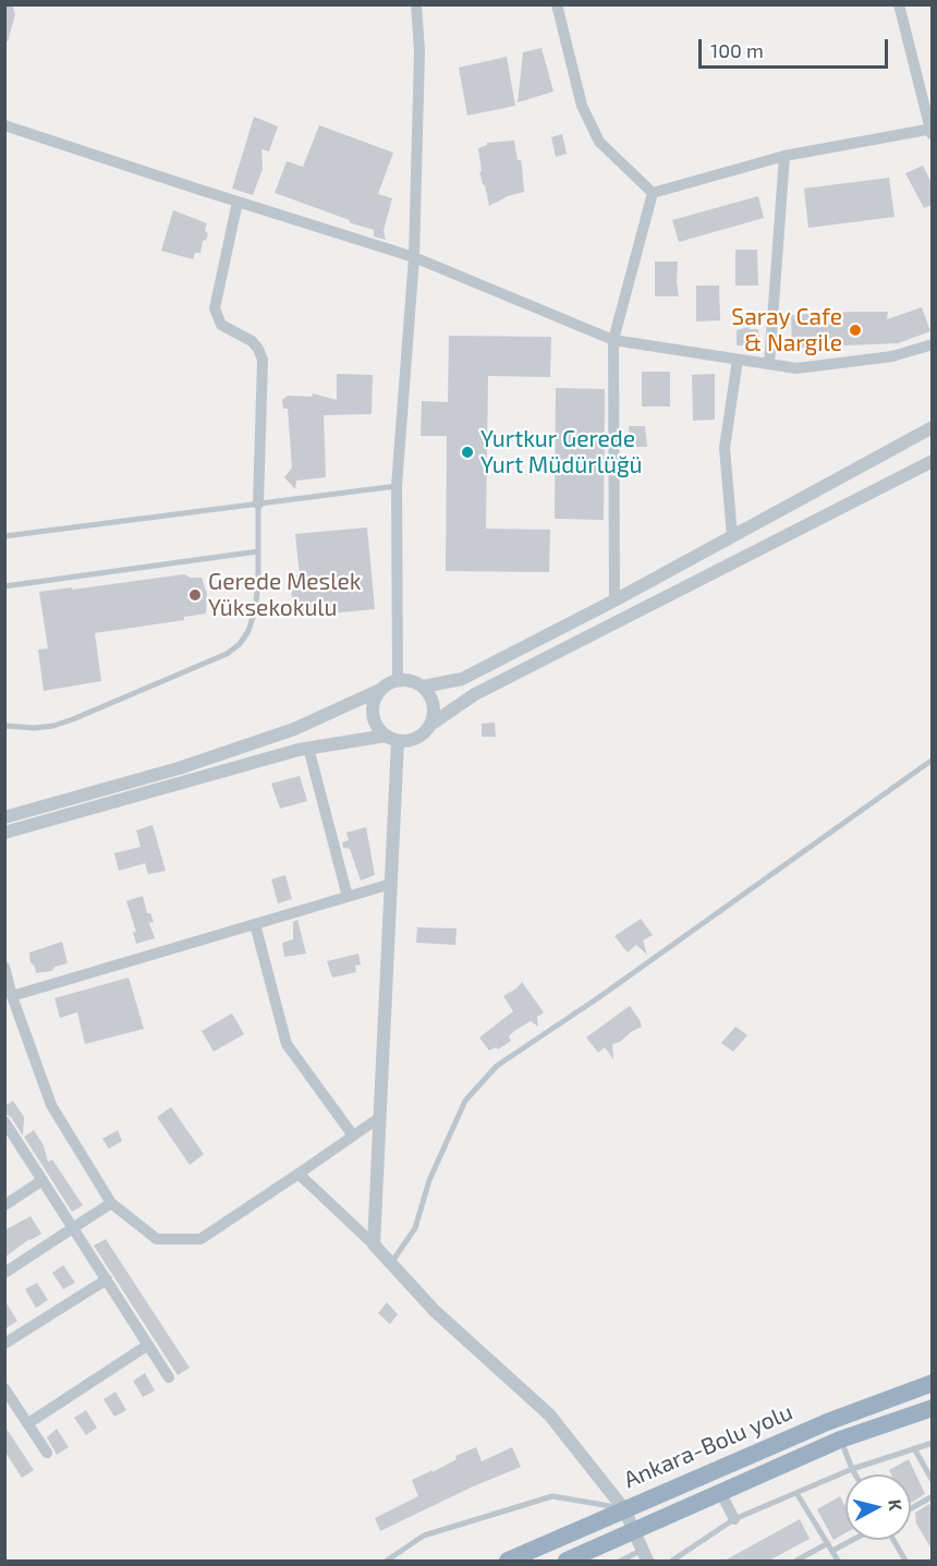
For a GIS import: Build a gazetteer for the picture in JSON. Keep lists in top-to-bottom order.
{
  "streets": {
    "highway": ["Ankara-Bolu yolu"]
  },
  "places": ["Saray Cafe & Nargile", "Yurtkur Gerede Yurt Müdürlüğü", "Gerede Meslek Yüksekokulu"],
  "scale_bar": "100 m",
  "north": "right"
}
